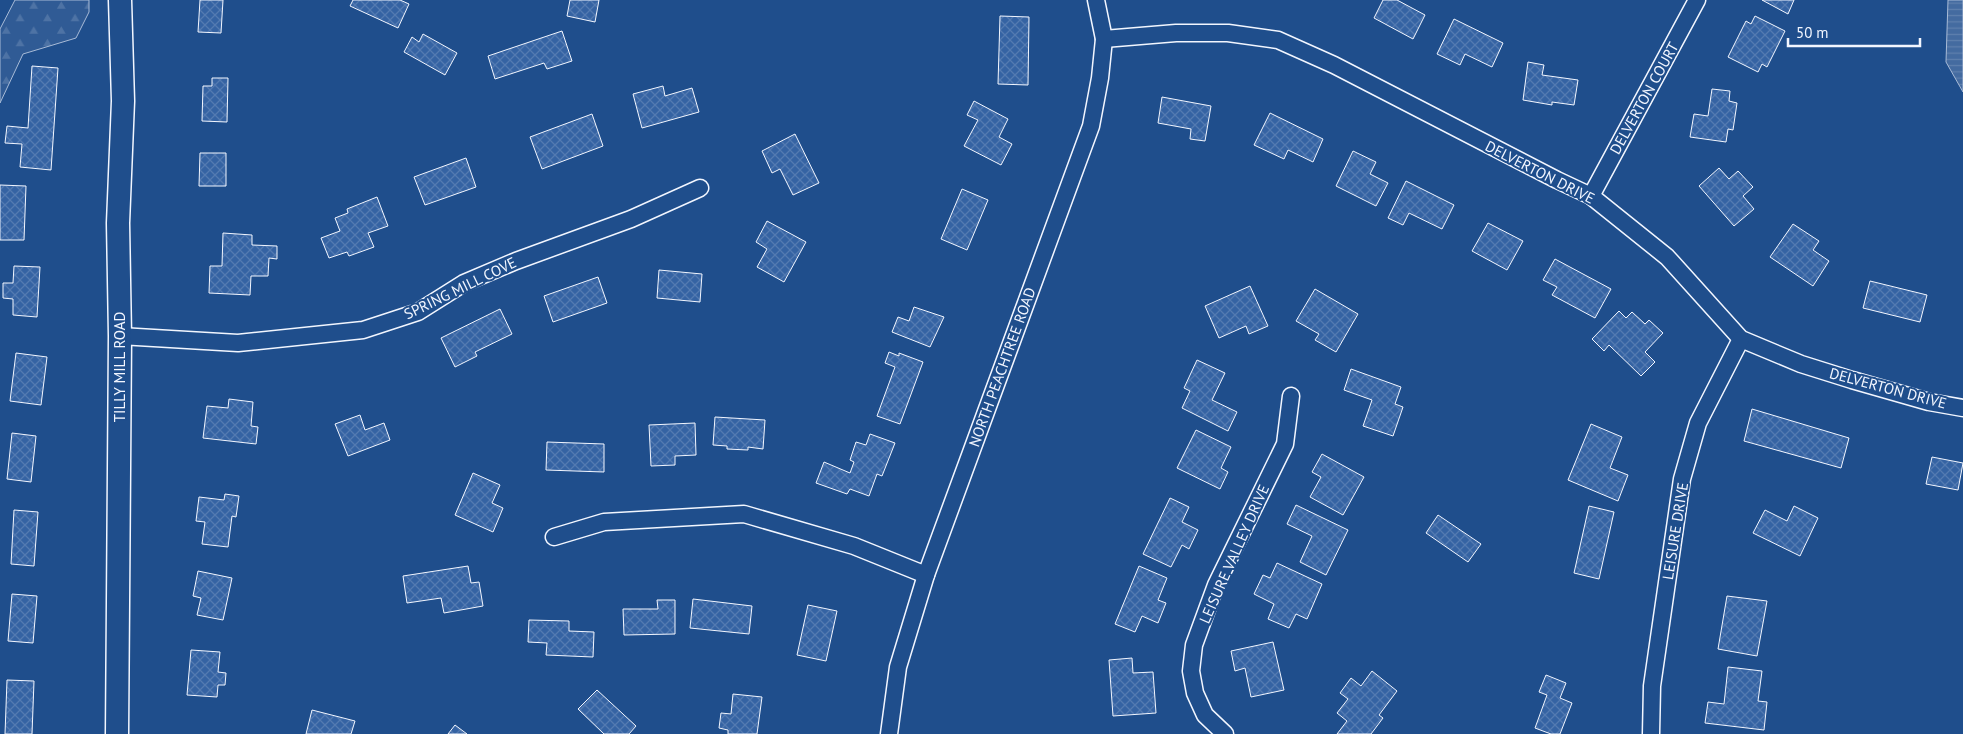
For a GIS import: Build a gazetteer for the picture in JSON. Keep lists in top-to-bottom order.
{
  "streets": {
    "street": [
      "DELVERTON COURT",
      "DELVERTON DRIVE",
      "SPRING MILL COVE",
      "TILLY MILL ROAD",
      "NORTH PEACHTREE ROAD",
      "LEISURE DRIVE",
      "LEISURE VALLEY DRIVE"
    ]
  },
  "crossings": [
    ["DELVERTON COURT", "DELVERTON DRIVE"],
    ["DELVERTON DRIVE", "NORTH PEACHTREE ROAD"],
    ["DELVERTON DRIVE", "LEISURE DRIVE"],
    ["SPRING MILL COVE", "TILLY MILL ROAD"]
  ],
  "scale_bar": "50 m"
}
